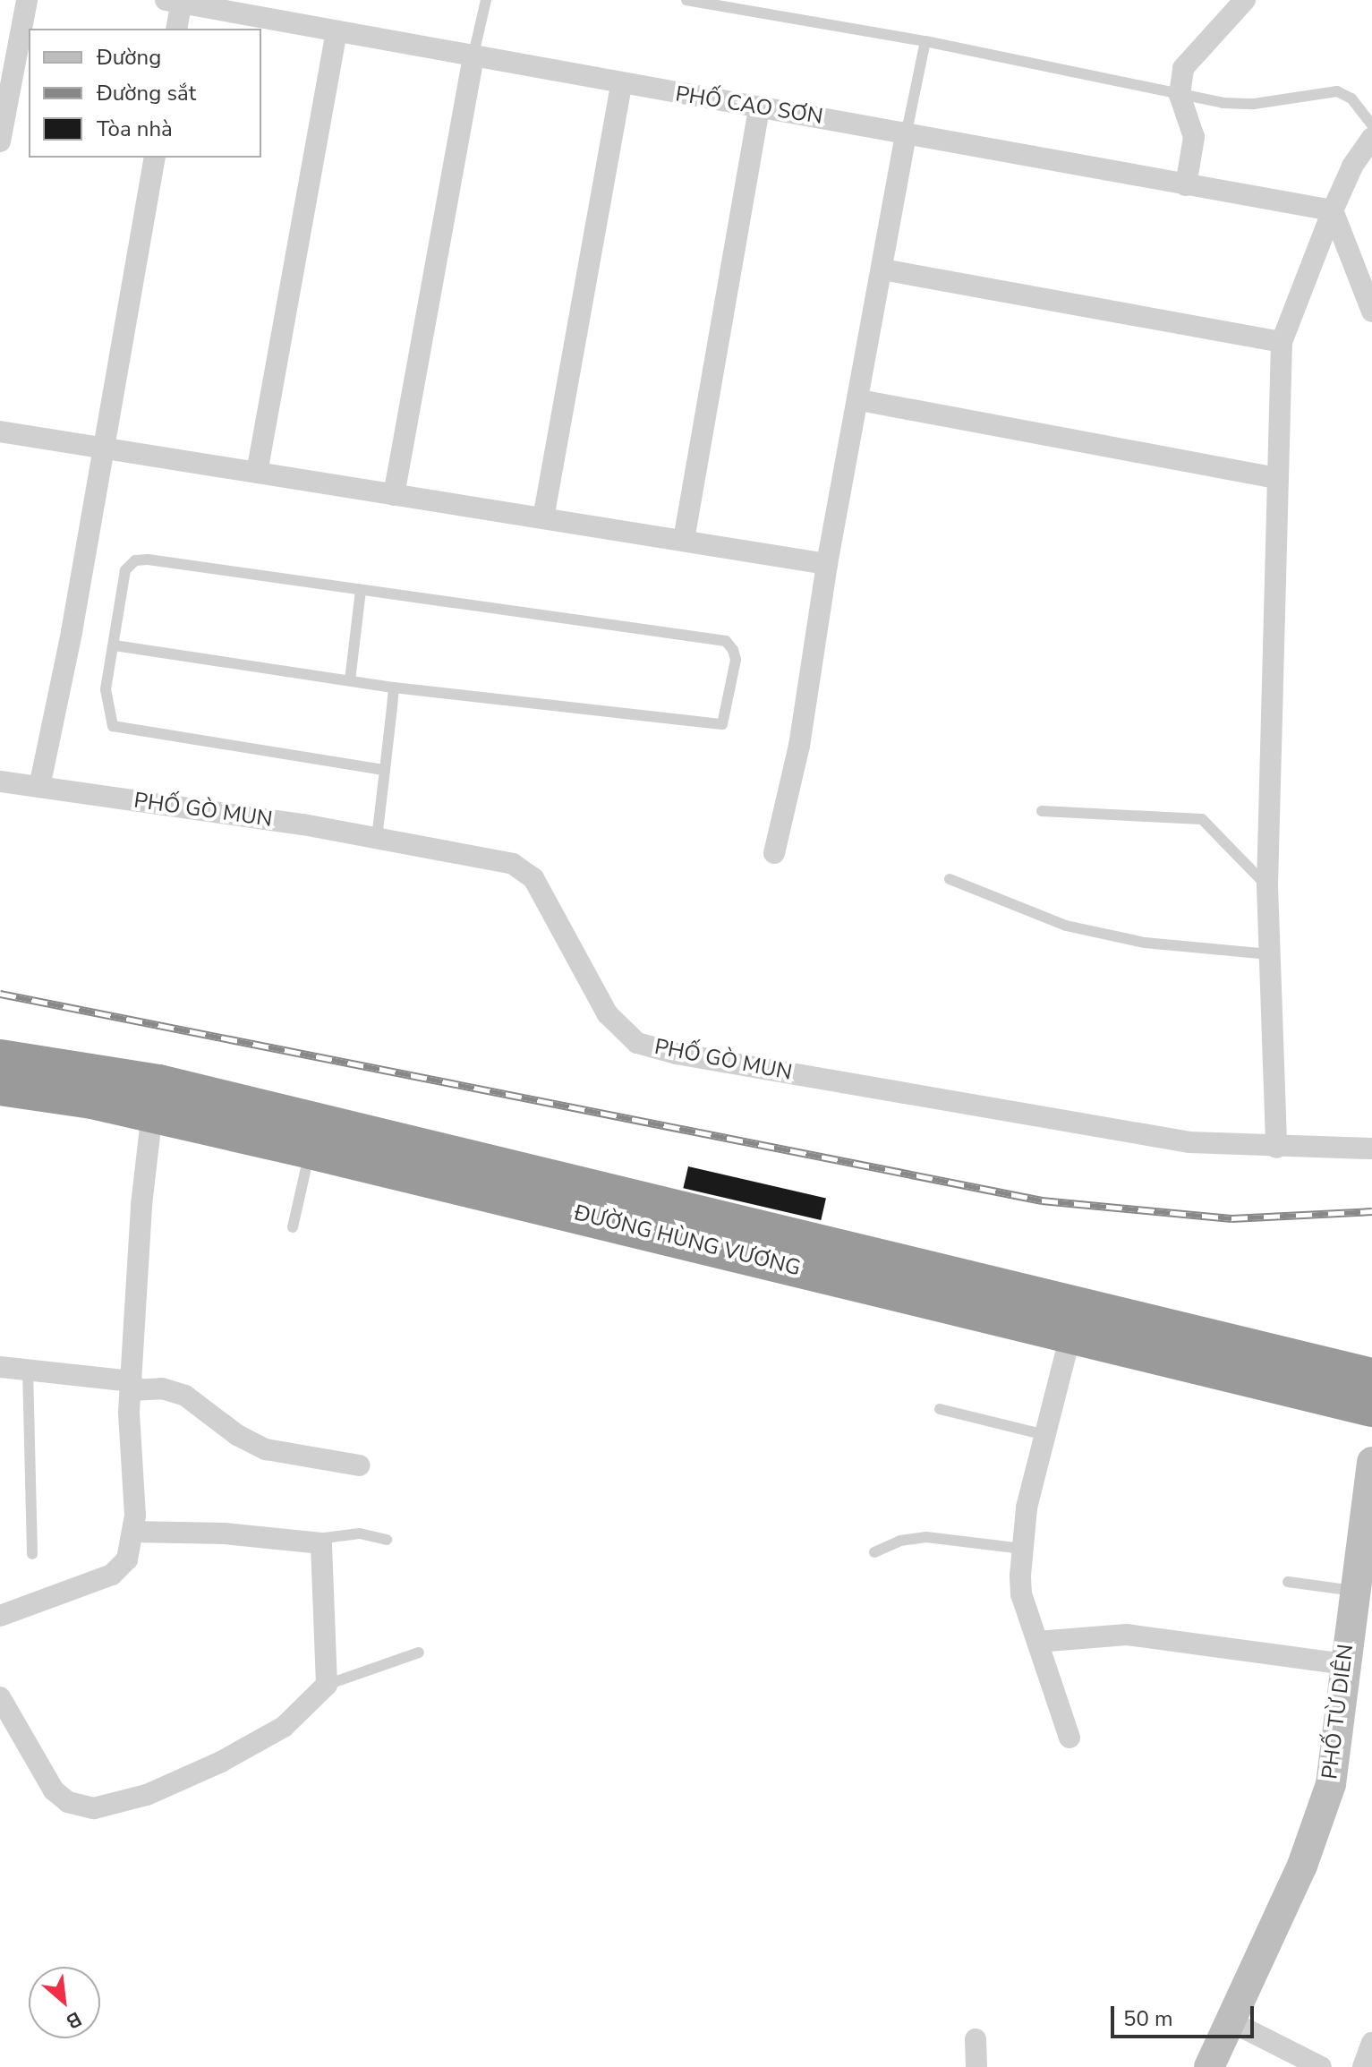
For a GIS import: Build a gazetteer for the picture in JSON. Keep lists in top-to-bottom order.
{
  "streets": {
    "highway": ["ĐƯỜNG HÙNG VƯƠNG"],
    "street": ["PHỐ CAO SƠN", "PHỐ GÒ MUN", "PHỐ TỪ DIÊN"]
  },
  "legend": ["Đường", "Đường sắt", "Tòa nhà"],
  "scale_bar": "50 m",
  "north": "bottom right"
}
